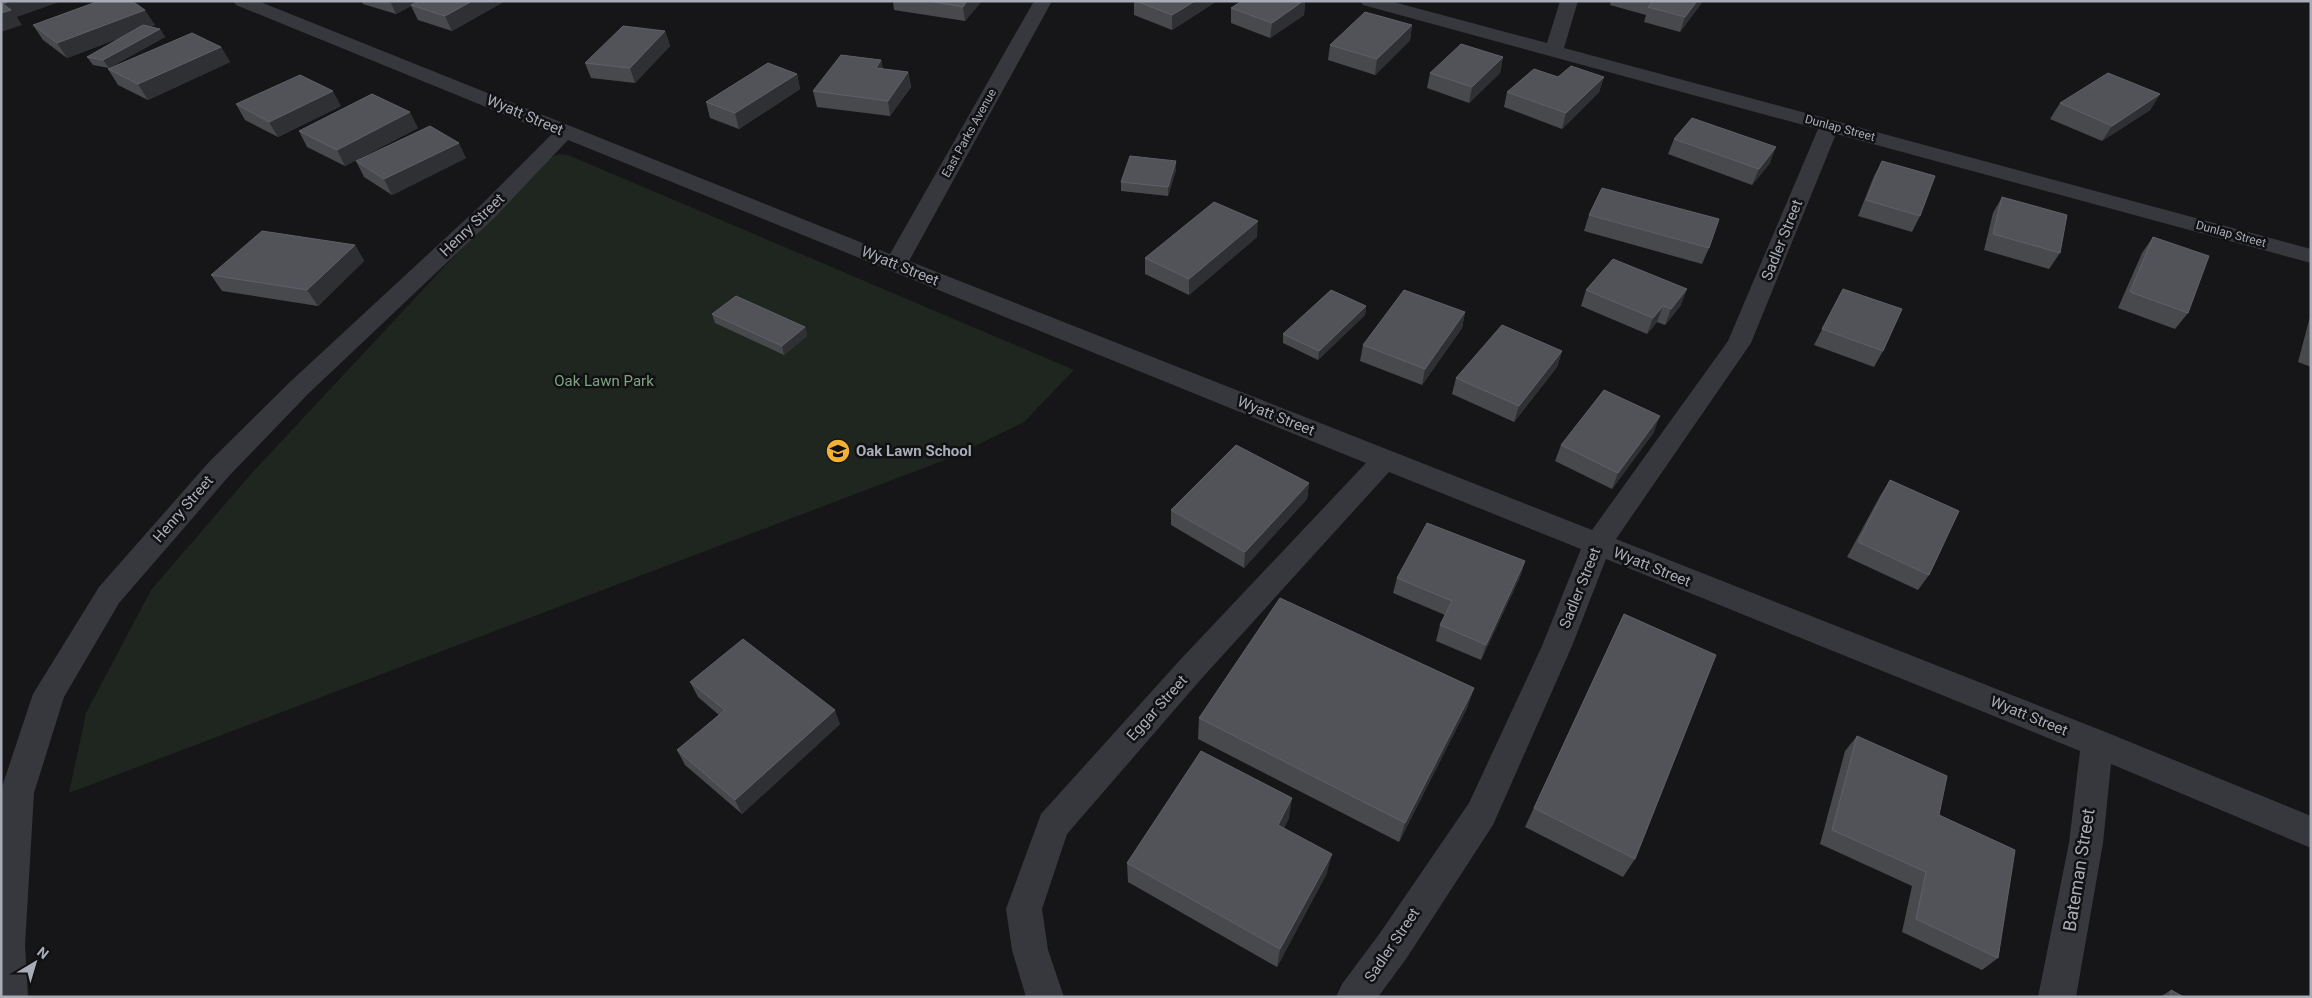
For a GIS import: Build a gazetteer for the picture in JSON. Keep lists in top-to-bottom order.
{
  "streets": {
    "street": [
      "Wyatt Street",
      "Dunlap Street",
      "East Parks Avenue",
      "Henry Street",
      "Sadler Street",
      "Eggar Street",
      "Bateman Street"
    ]
  },
  "crossings": [
    ["Wyatt Street", "East Parks Avenue"],
    ["Wyatt Street", "Henry Street"],
    ["Wyatt Street", "Sadler Street"],
    ["Wyatt Street", "Eggar Street"],
    ["Wyatt Street", "Bateman Street"],
    ["Dunlap Street", "Sadler Street"]
  ],
  "parks": ["Oak Lawn Park"],
  "places": {
    "school or university": ["Oak Lawn School"]
  },
  "north": "top right"
}
